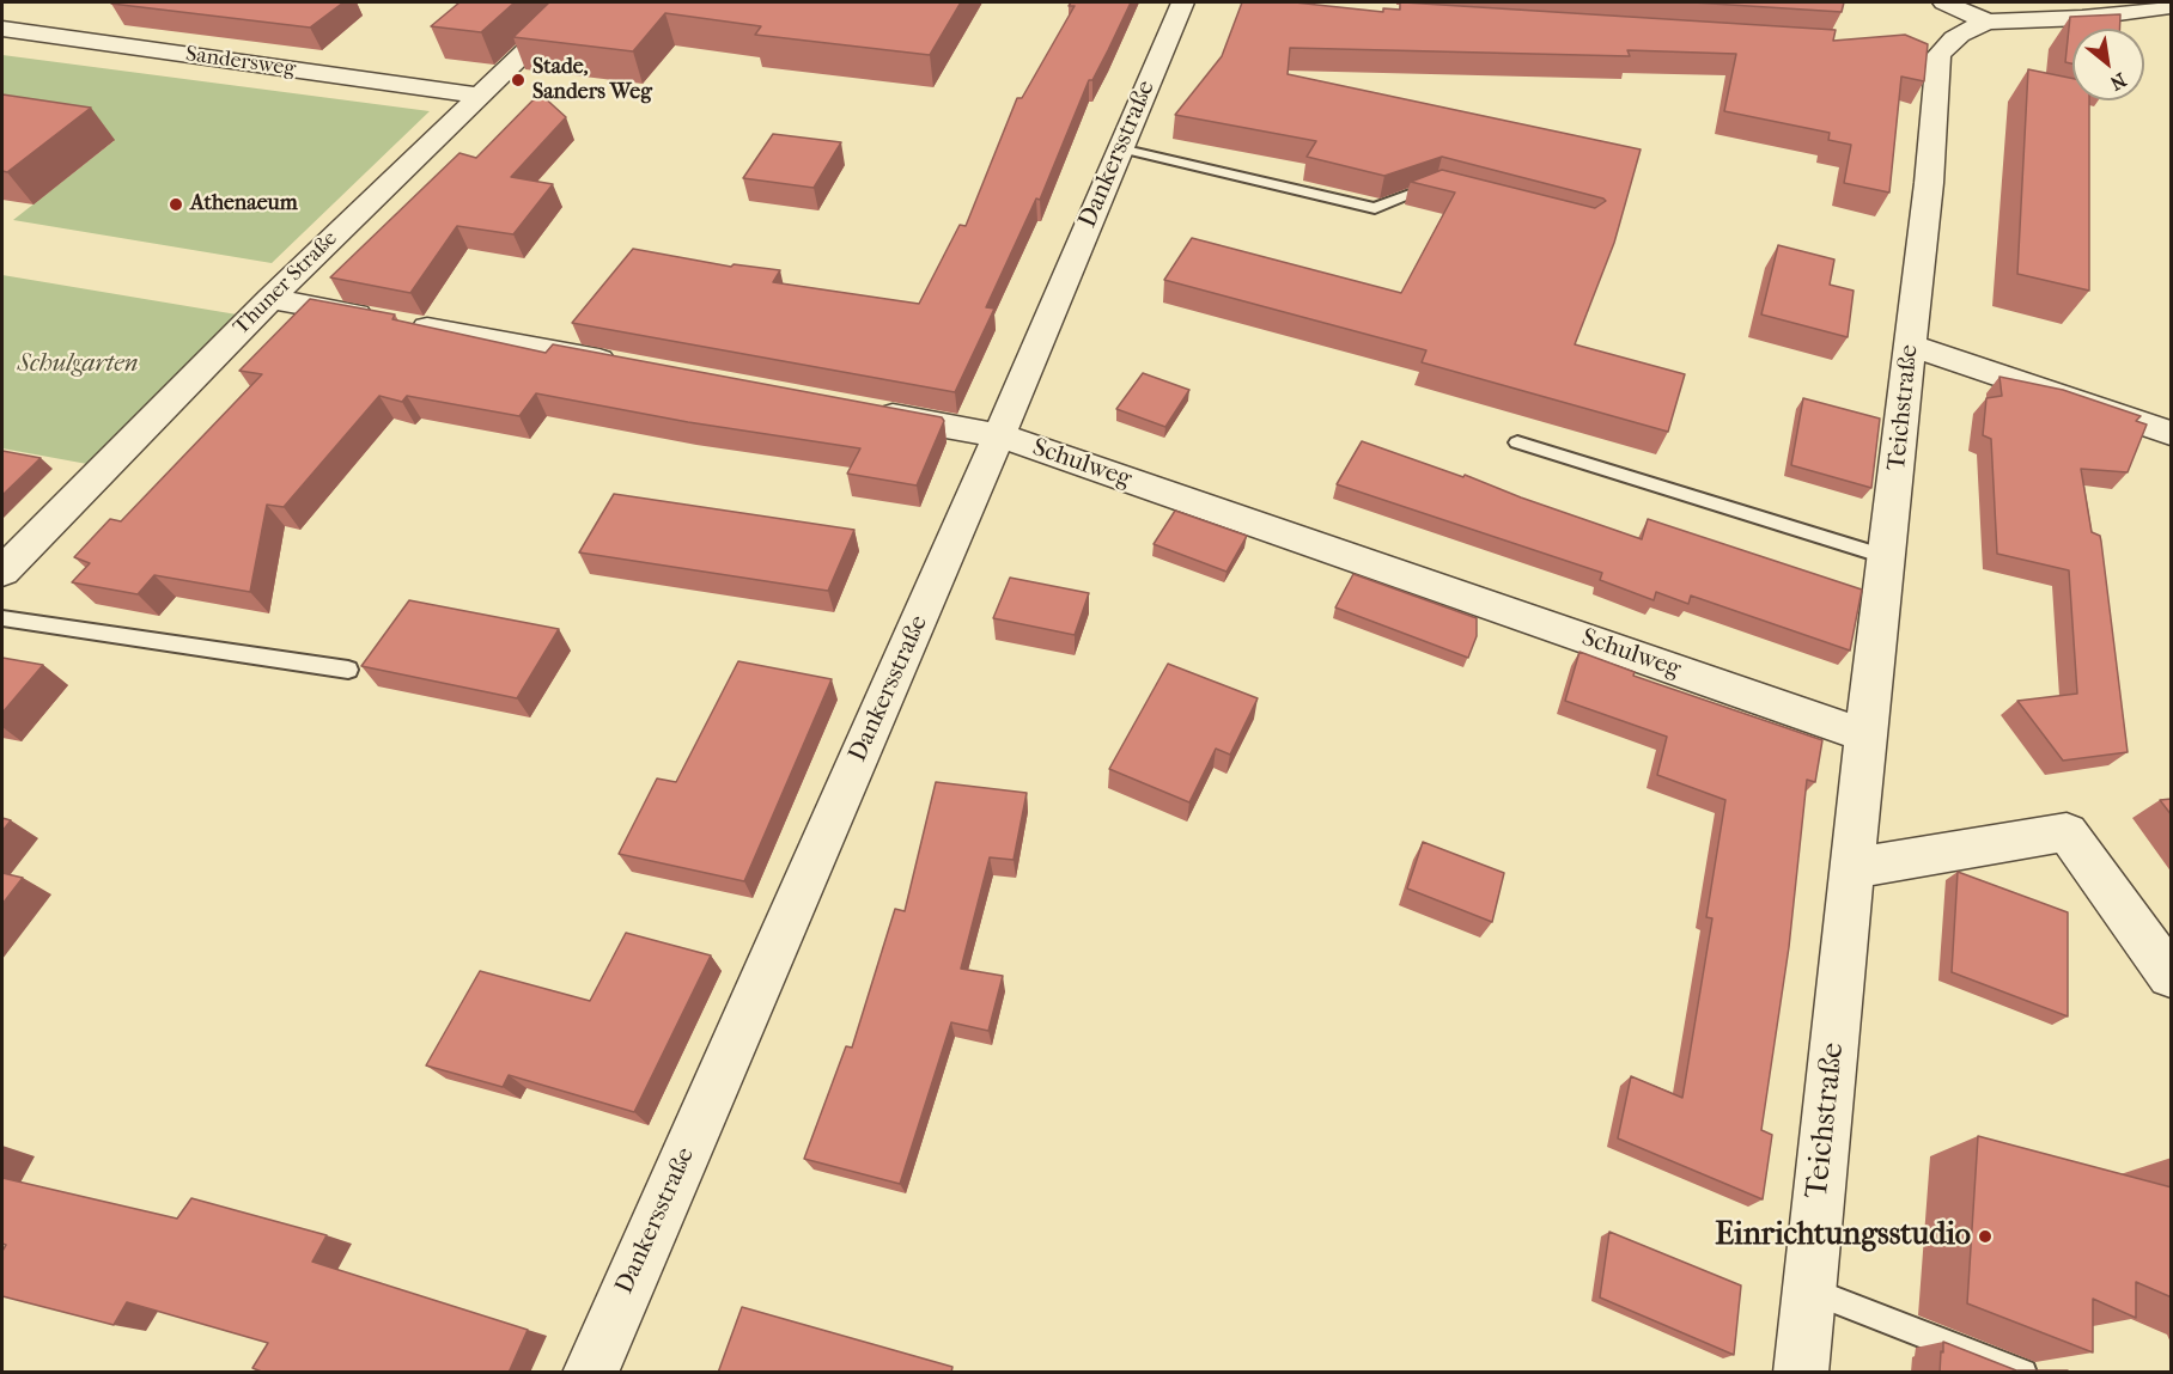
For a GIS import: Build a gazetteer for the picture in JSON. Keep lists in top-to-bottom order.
{
  "streets": {
    "street": [
      "Sandersweg",
      "Dankersstraße",
      "Thuner Straße",
      "Teichstraße",
      "Schulweg"
    ]
  },
  "crossings": [
    ["Sandersweg", "Thuner Straße"],
    ["Dankersstraße", "Schulweg"],
    ["Teichstraße", "Schulweg"]
  ],
  "parks": ["Schulgarten"],
  "places": ["Stade, Sanders Weg", "Athenaeum", "Einrichtungsstudio"],
  "north": "bottom right"
}
